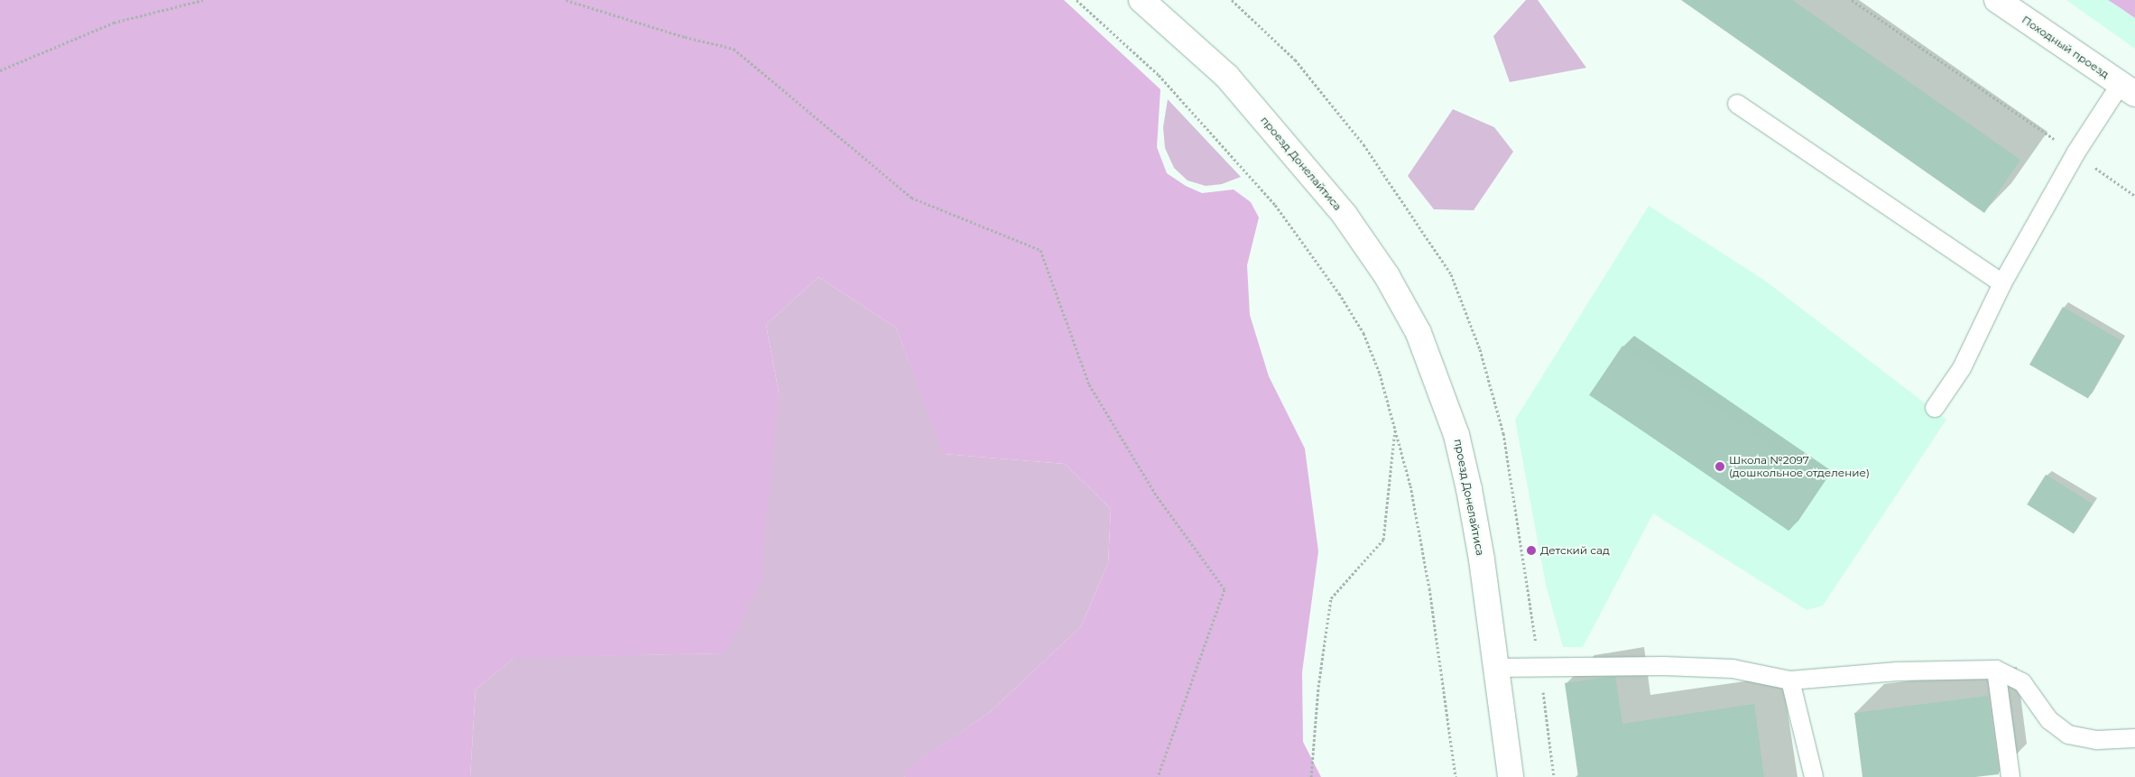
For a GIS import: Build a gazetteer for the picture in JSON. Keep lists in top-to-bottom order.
{
  "streets": {
    "street": ["Походный проезд", "проезд Донелайтиса"]
  },
  "places": ["Школа №2097 (дошкольное отделение)", "Детский сад"]
}
